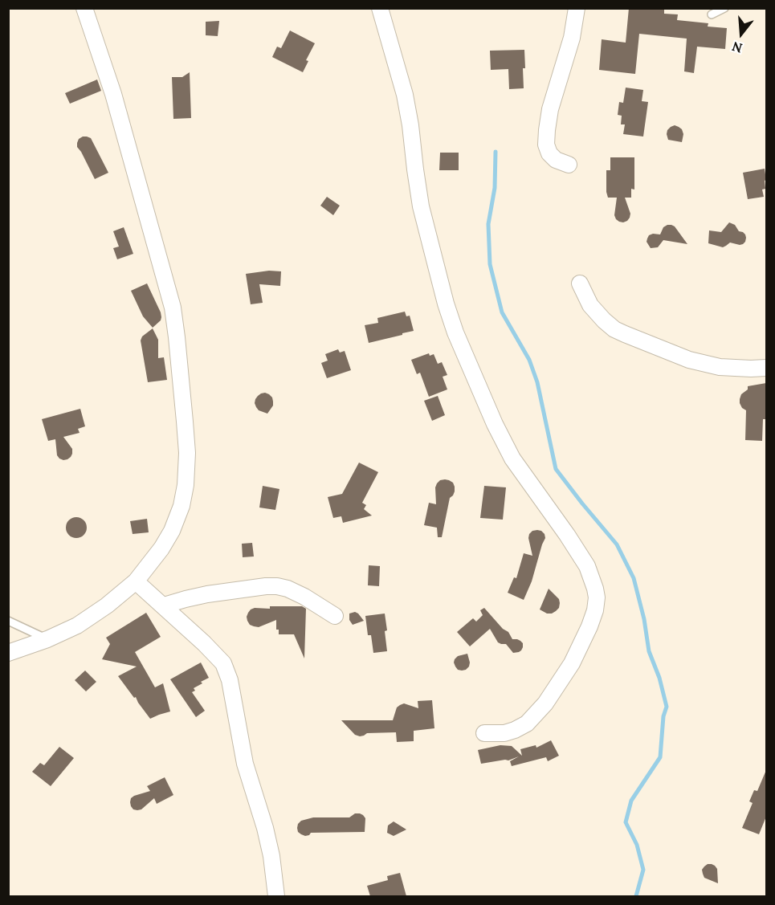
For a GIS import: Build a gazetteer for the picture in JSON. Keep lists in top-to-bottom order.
{
  "north": "bottom"
}
